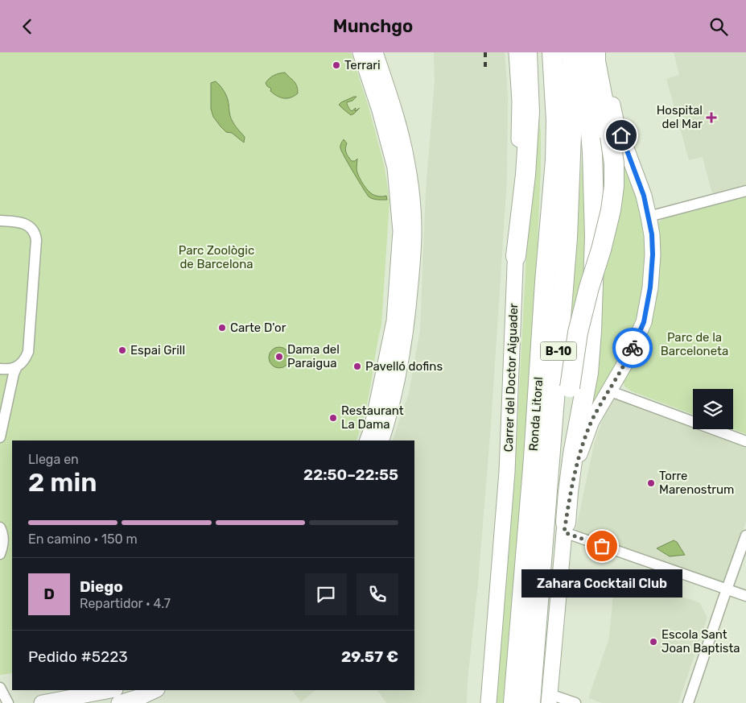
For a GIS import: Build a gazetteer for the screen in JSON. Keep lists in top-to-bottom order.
{
  "streets": {
    "highway": ["B-10", "Ronda Litoral"],
    "main road": ["Carrer del Doctor Aiguader"]
  },
  "parks": ["Parc Zoològic de Barcelona", "Parc de la Barceloneta"],
  "places": {
    "other": [
      "Terrari",
      "Carte D'or",
      "Espai Grill",
      "Dama del Paraigua",
      "Pavelló dofins",
      "Restaurant La Dama",
      "Torre Marenostrum",
      "Zahara Cocktail Club",
      "Escola Sant Joan Baptista"
    ],
    "health": ["Hospital del Mar"]
  },
  "page": {
    "header": "Munchgo",
    "heading": ["2 min", "Llega en", "22:50–22:55"],
    "panel": [
      "Diego",
      "Repartidor · 4.7",
      "Pedido #5223",
      "29.57 €"
    ],
    "bar": "En camino · 150 m",
    "bubble": "Zahara Cocktail Club",
    "round": "D"
  }
}
